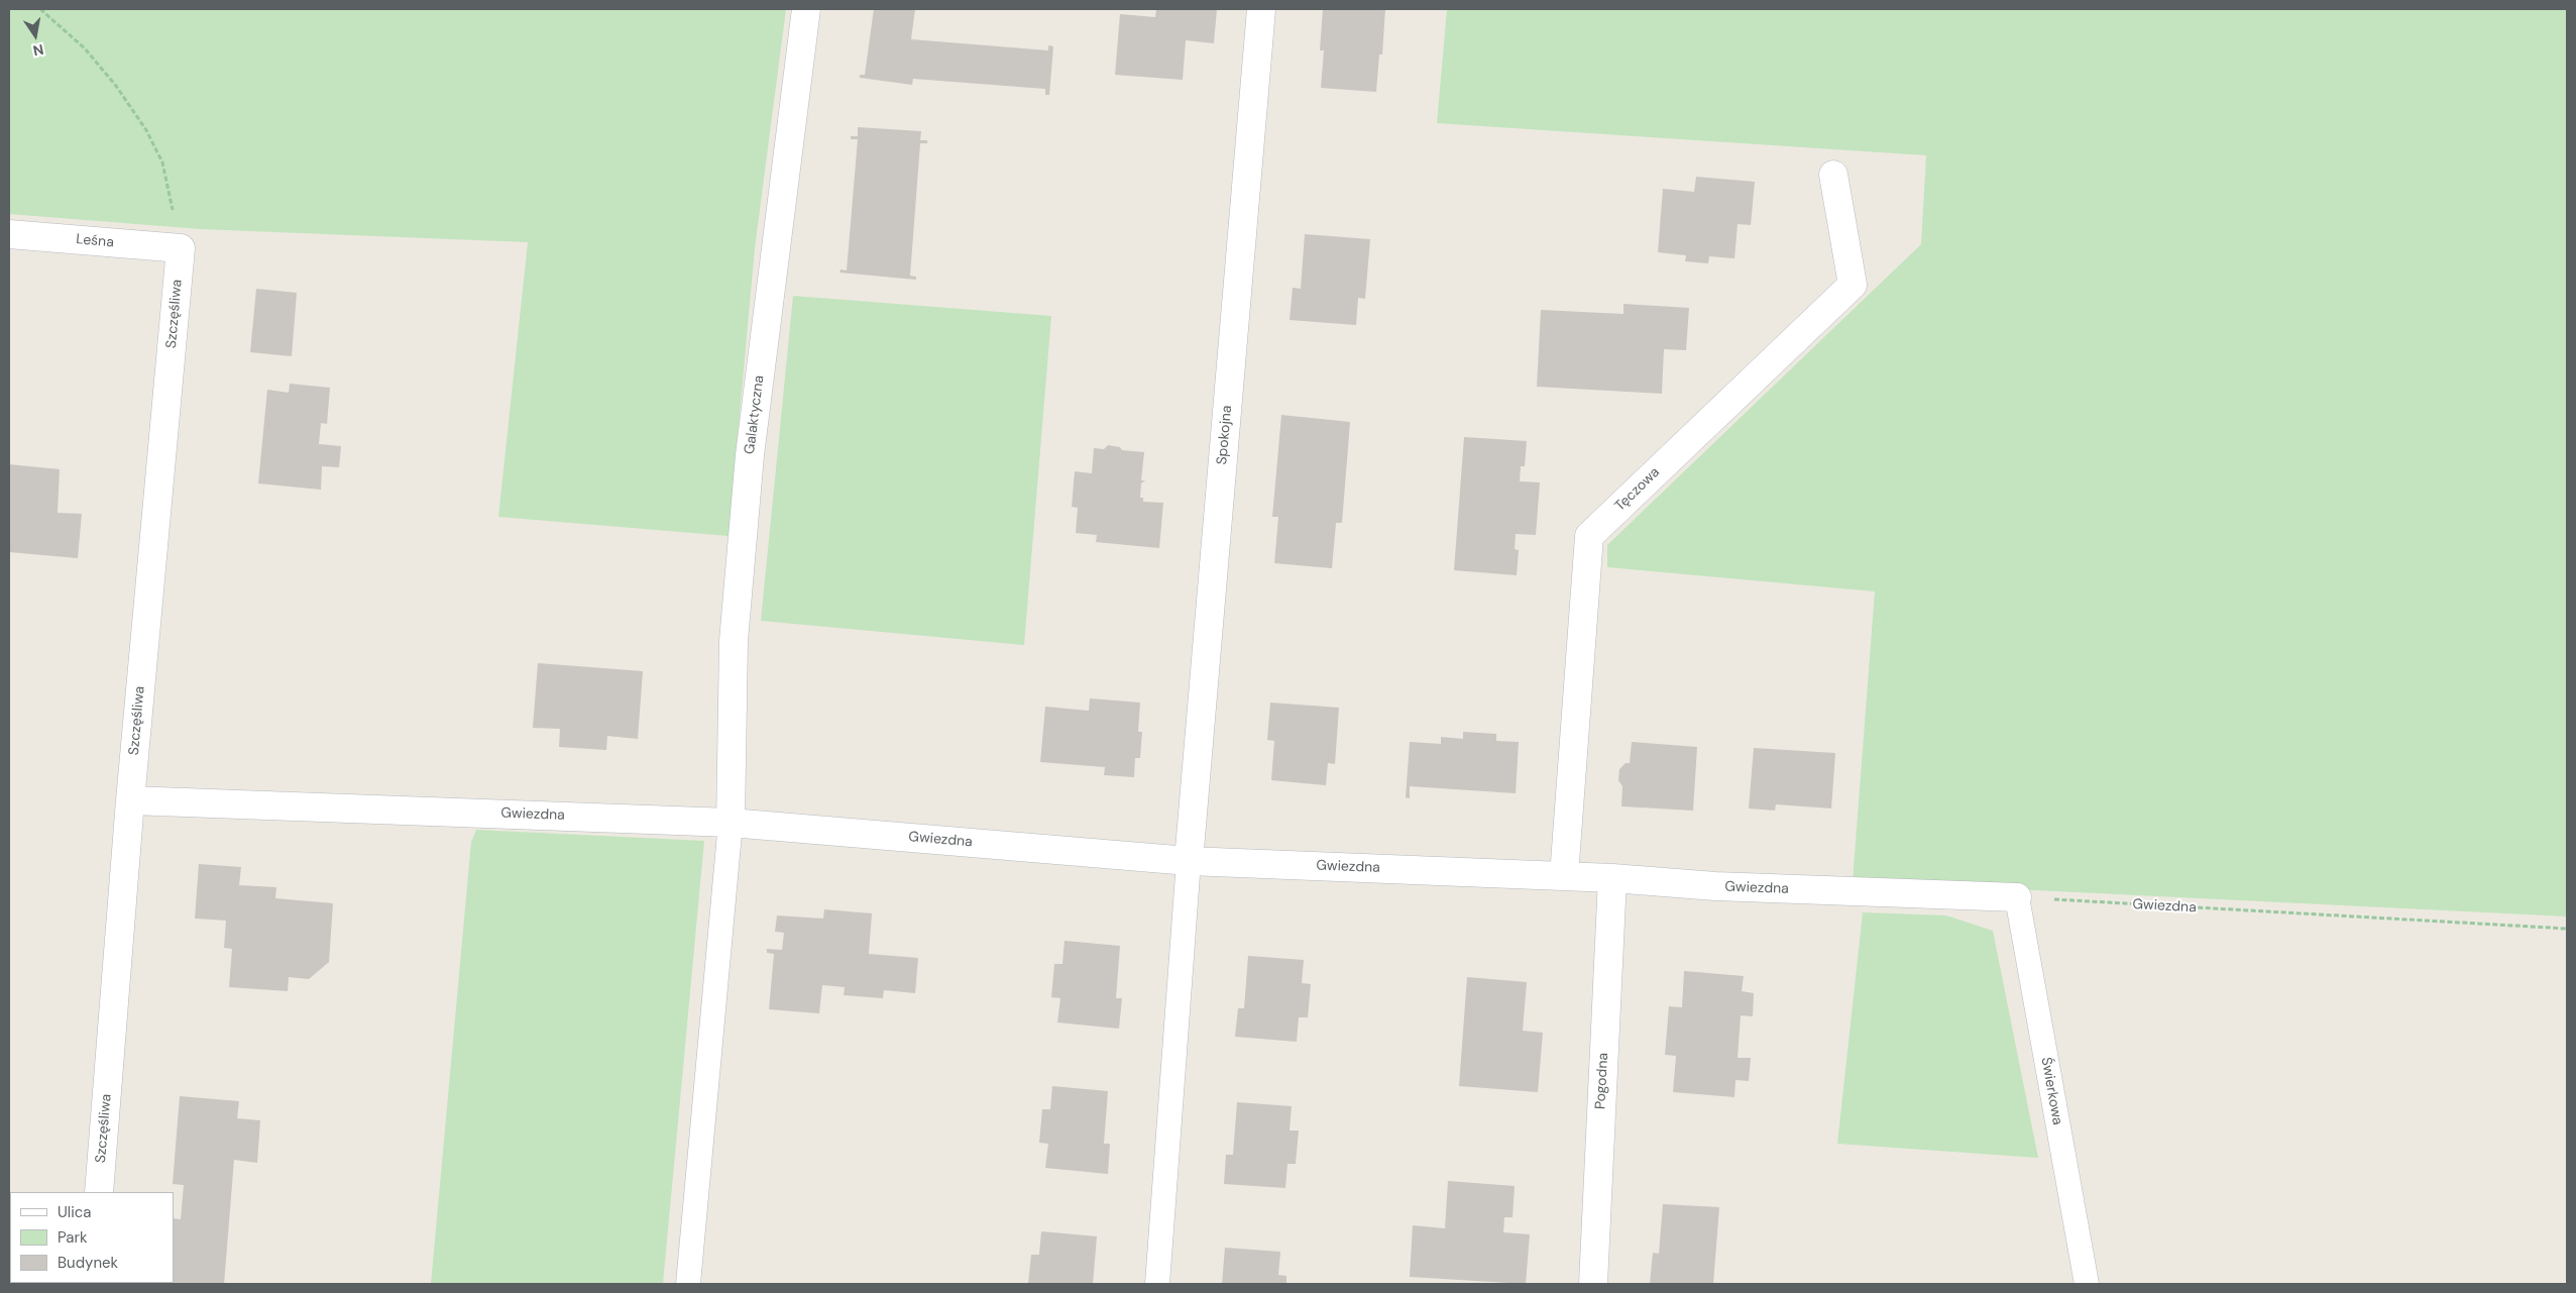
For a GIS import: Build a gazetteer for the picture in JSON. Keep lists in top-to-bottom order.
{
  "streets": {
    "street": [
      "Leśna",
      "Szczęśliwa",
      "Galaktyczna",
      "Spokojna",
      "Tęczowa",
      "Gwiezdna",
      "Pogodna"
    ],
    "lane": ["Świerkowa"]
  },
  "crossings": [
    ["Leśna", "Szczęśliwa"],
    ["Szczęśliwa", "Gwiezdna"],
    ["Galaktyczna", "Gwiezdna"],
    ["Spokojna", "Gwiezdna"],
    ["Tęczowa", "Gwiezdna"],
    ["Gwiezdna", "Pogodna"],
    ["Gwiezdna", "Świerkowa"]
  ],
  "legend": ["Ulica", "Park", "Budynek"],
  "north": "bottom"
}
